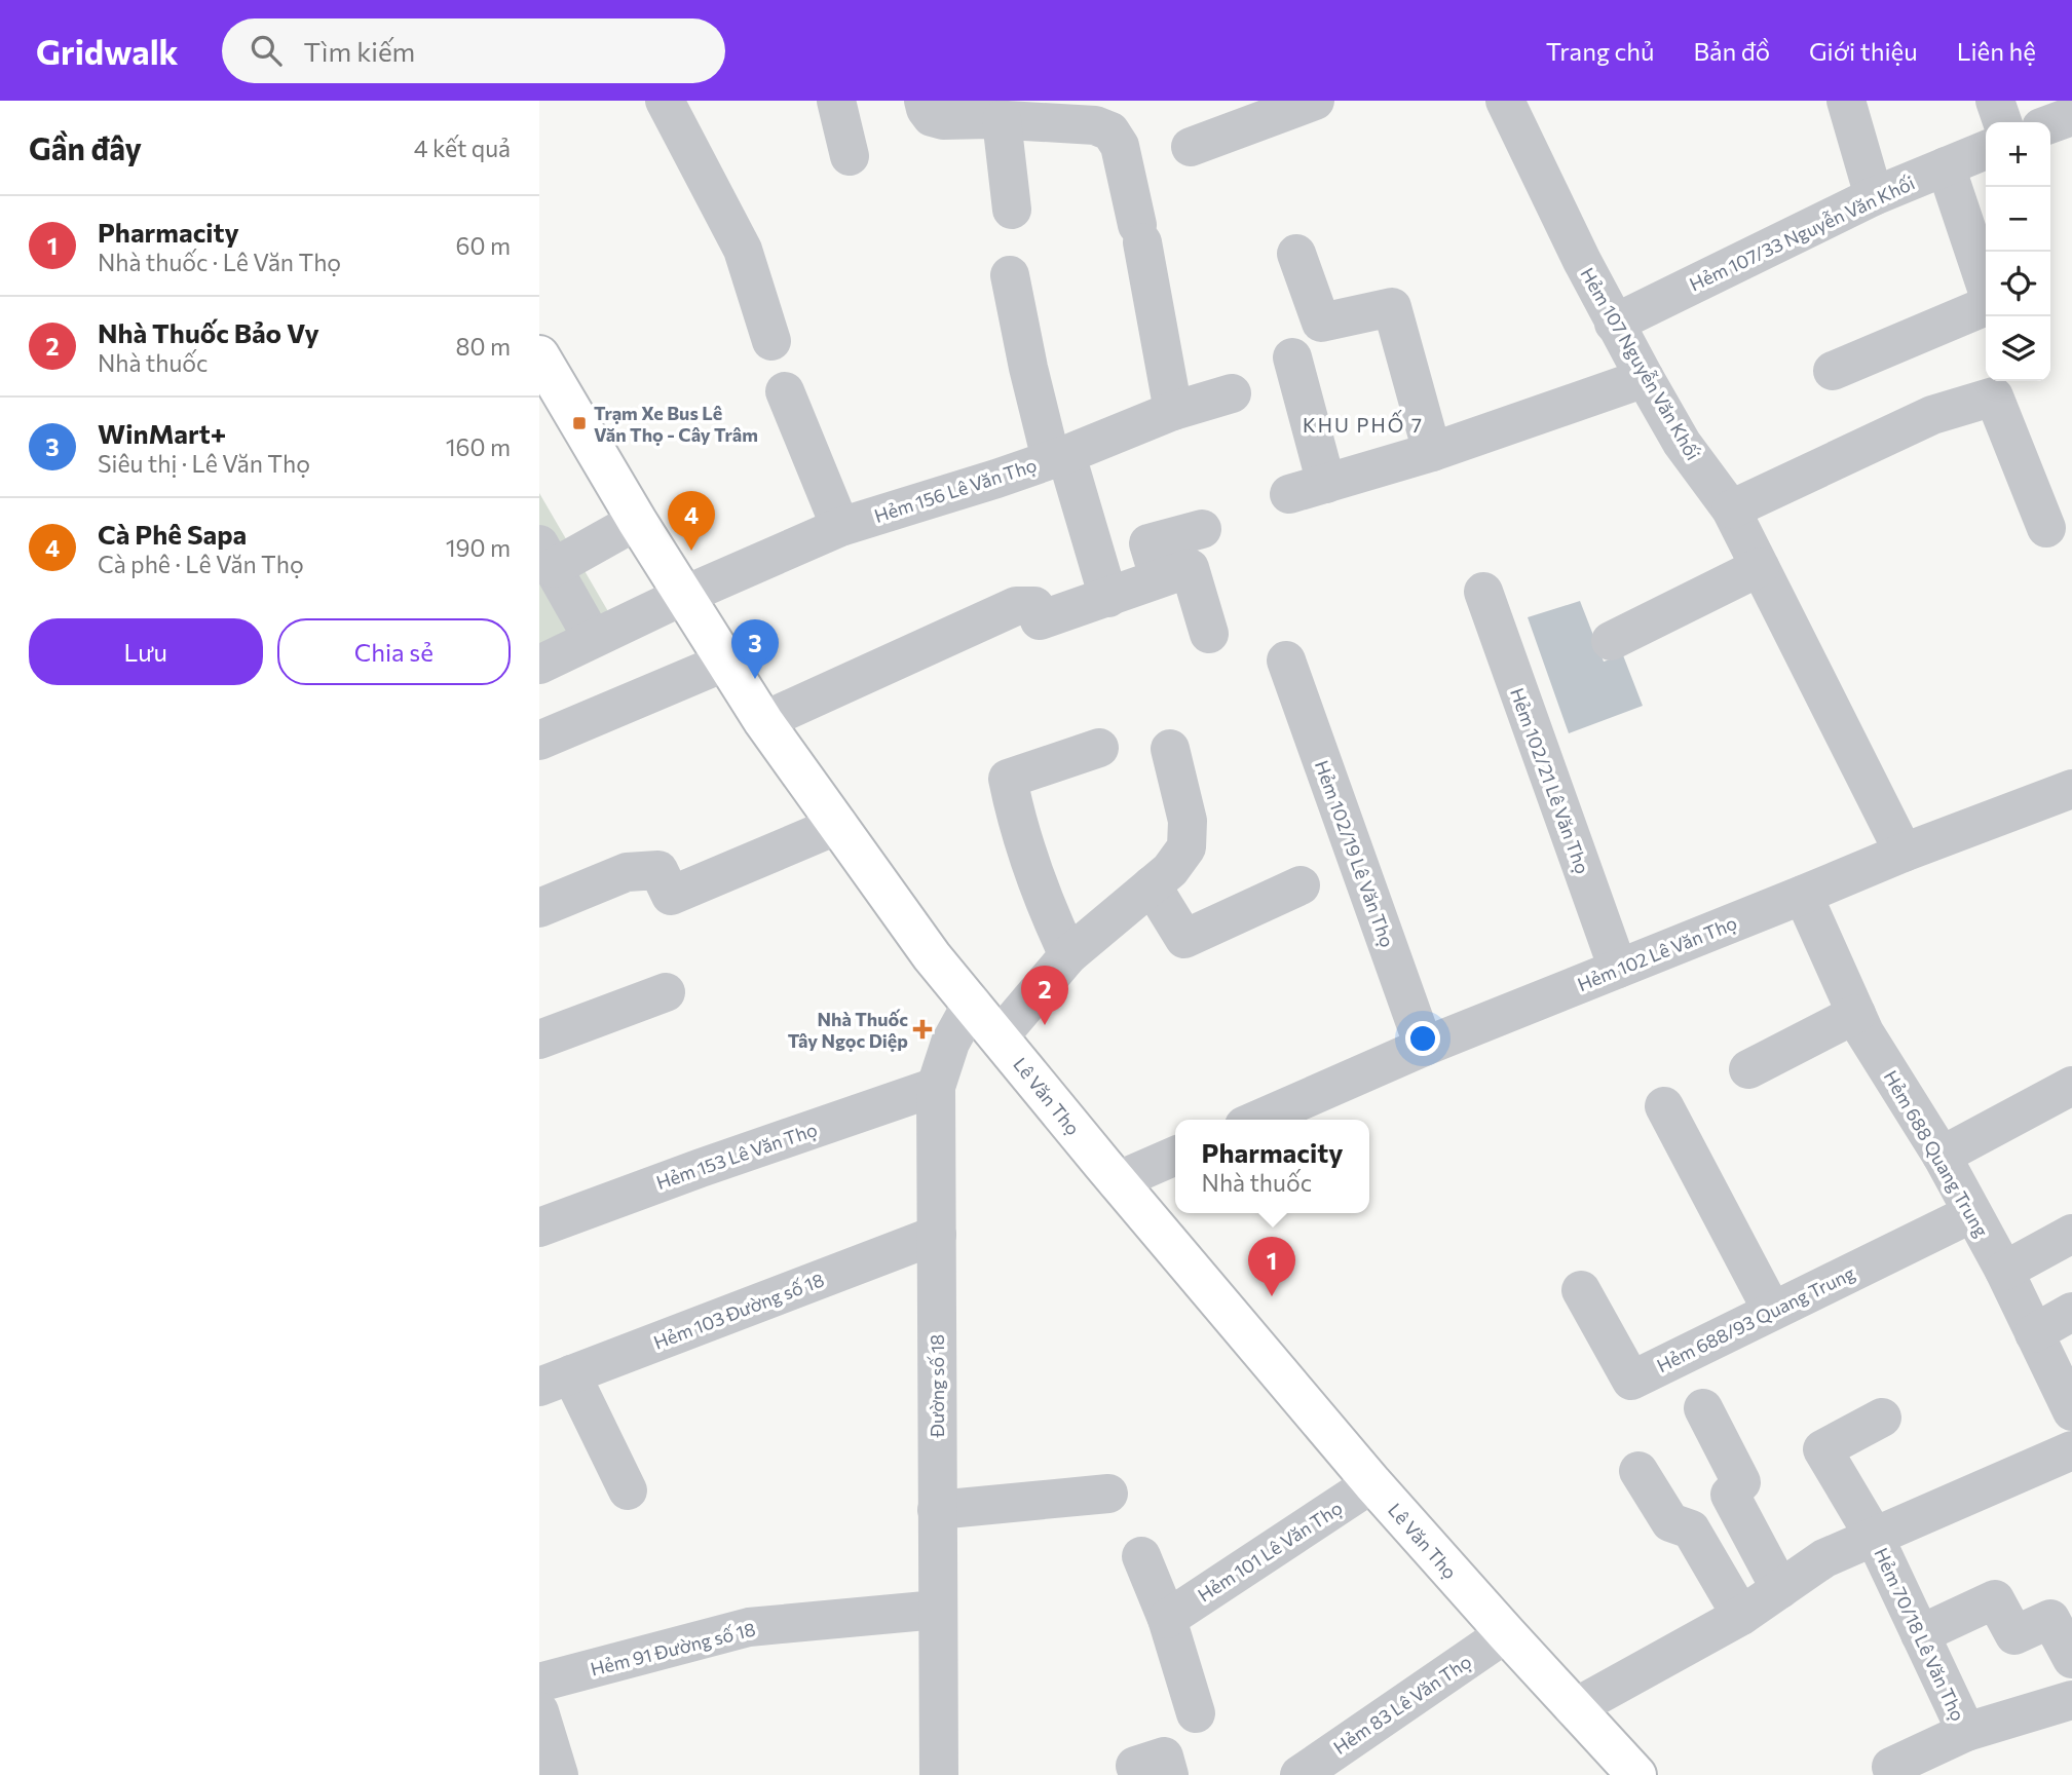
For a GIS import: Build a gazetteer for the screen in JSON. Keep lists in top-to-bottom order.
{
  "streets": {
    "main road": ["Lê Văn Thọ"],
    "street": [
      "Hẻm 107/33 Nguyễn Văn Khối",
      "Hẻm 107 Nguyễn Văn Khối",
      "Hẻm 156 Lê Văn Thọ",
      "Hẻm 102/21 Lê Văn Thọ",
      "Hẻm 102/19 Lê Văn Thọ",
      "Hẻm 102 Lê Văn Thọ",
      "Hẻm 688 Quang Trung",
      "Hẻm 153 Lê Văn Thọ",
      "Hẻm 103 Đường số 18",
      "Hẻm 688/93 Quang Trung",
      "Đường số 18",
      "Hẻm 101 Lê Văn Thọ",
      "Hẻm 70/18 Lê Văn Thọ",
      "Hẻm 91 Đường số 18",
      "Hẻm 83 Lê Văn Thọ"
    ]
  },
  "crossings": [
    ["Hẻm 107/33 Nguyễn Văn Khối", "Hẻm 107 Nguyễn Văn Khối"],
    ["Hẻm 107 Nguyễn Văn Khối", "Hẻm 102 Lê Văn Thọ"],
    ["Hẻm 156 Lê Văn Thọ", "Lê Văn Thọ"],
    ["Hẻm 102/21 Lê Văn Thọ", "Hẻm 102 Lê Văn Thọ"],
    ["Hẻm 102/19 Lê Văn Thọ", "Hẻm 102 Lê Văn Thọ"],
    ["Hẻm 102 Lê Văn Thọ", "Hẻm 688 Quang Trung"],
    ["Lê Văn Thọ", "Đường số 18"],
    ["Lê Văn Thọ", "Hẻm 101 Lê Văn Thọ"],
    ["Lê Văn Thọ", "Hẻm 83 Lê Văn Thọ"],
    ["Hẻm 688 Quang Trung", "Hẻm 688/93 Quang Trung"],
    ["Hẻm 153 Lê Văn Thọ", "Đường số 18"],
    ["Hẻm 103 Đường số 18", "Đường số 18"],
    ["Đường số 18", "Hẻm 91 Đường số 18"]
  ],
  "districts": ["KHU PHỐ 7"],
  "places": {
    "transit": ["Trạm Xe Bus Lê Văn Thọ - Cây Trâm"],
    "health": ["Nhà Thuốc Tây Ngọc Diệp"]
  },
  "page": {
    "header": "Gridwalk",
    "search": "Tìm kiếm",
    "nav": [
      "Trang chủ",
      "Bản đồ",
      "Giới thiệu",
      "Liên hệ"
    ],
    "heading": ["Gần đây", "4 kết quả"],
    "map_buttons": ["+", "−"],
    "list": [
      {
        "mark": "1",
        "name": "Pharmacity",
        "note": "Nhà thuốc · Lê Văn Thọ",
        "value": "60 m"
      },
      {
        "mark": "2",
        "name": "Nhà Thuốc Bảo Vy",
        "note": "Nhà thuốc",
        "value": "80 m"
      },
      {
        "mark": "3",
        "name": "WinMart+",
        "note": "Siêu thị · Lê Văn Thọ",
        "value": "160 m"
      },
      {
        "mark": "4",
        "name": "Cà Phê Sapa",
        "note": "Cà phê · Lê Văn Thọ",
        "value": "190 m"
      }
    ],
    "pins": [
      "4",
      "3",
      "2",
      "1"
    ],
    "buttons": ["Lưu", "Chia sẻ"],
    "popup": ["Pharmacity", "Nhà thuốc"]
  }
}
